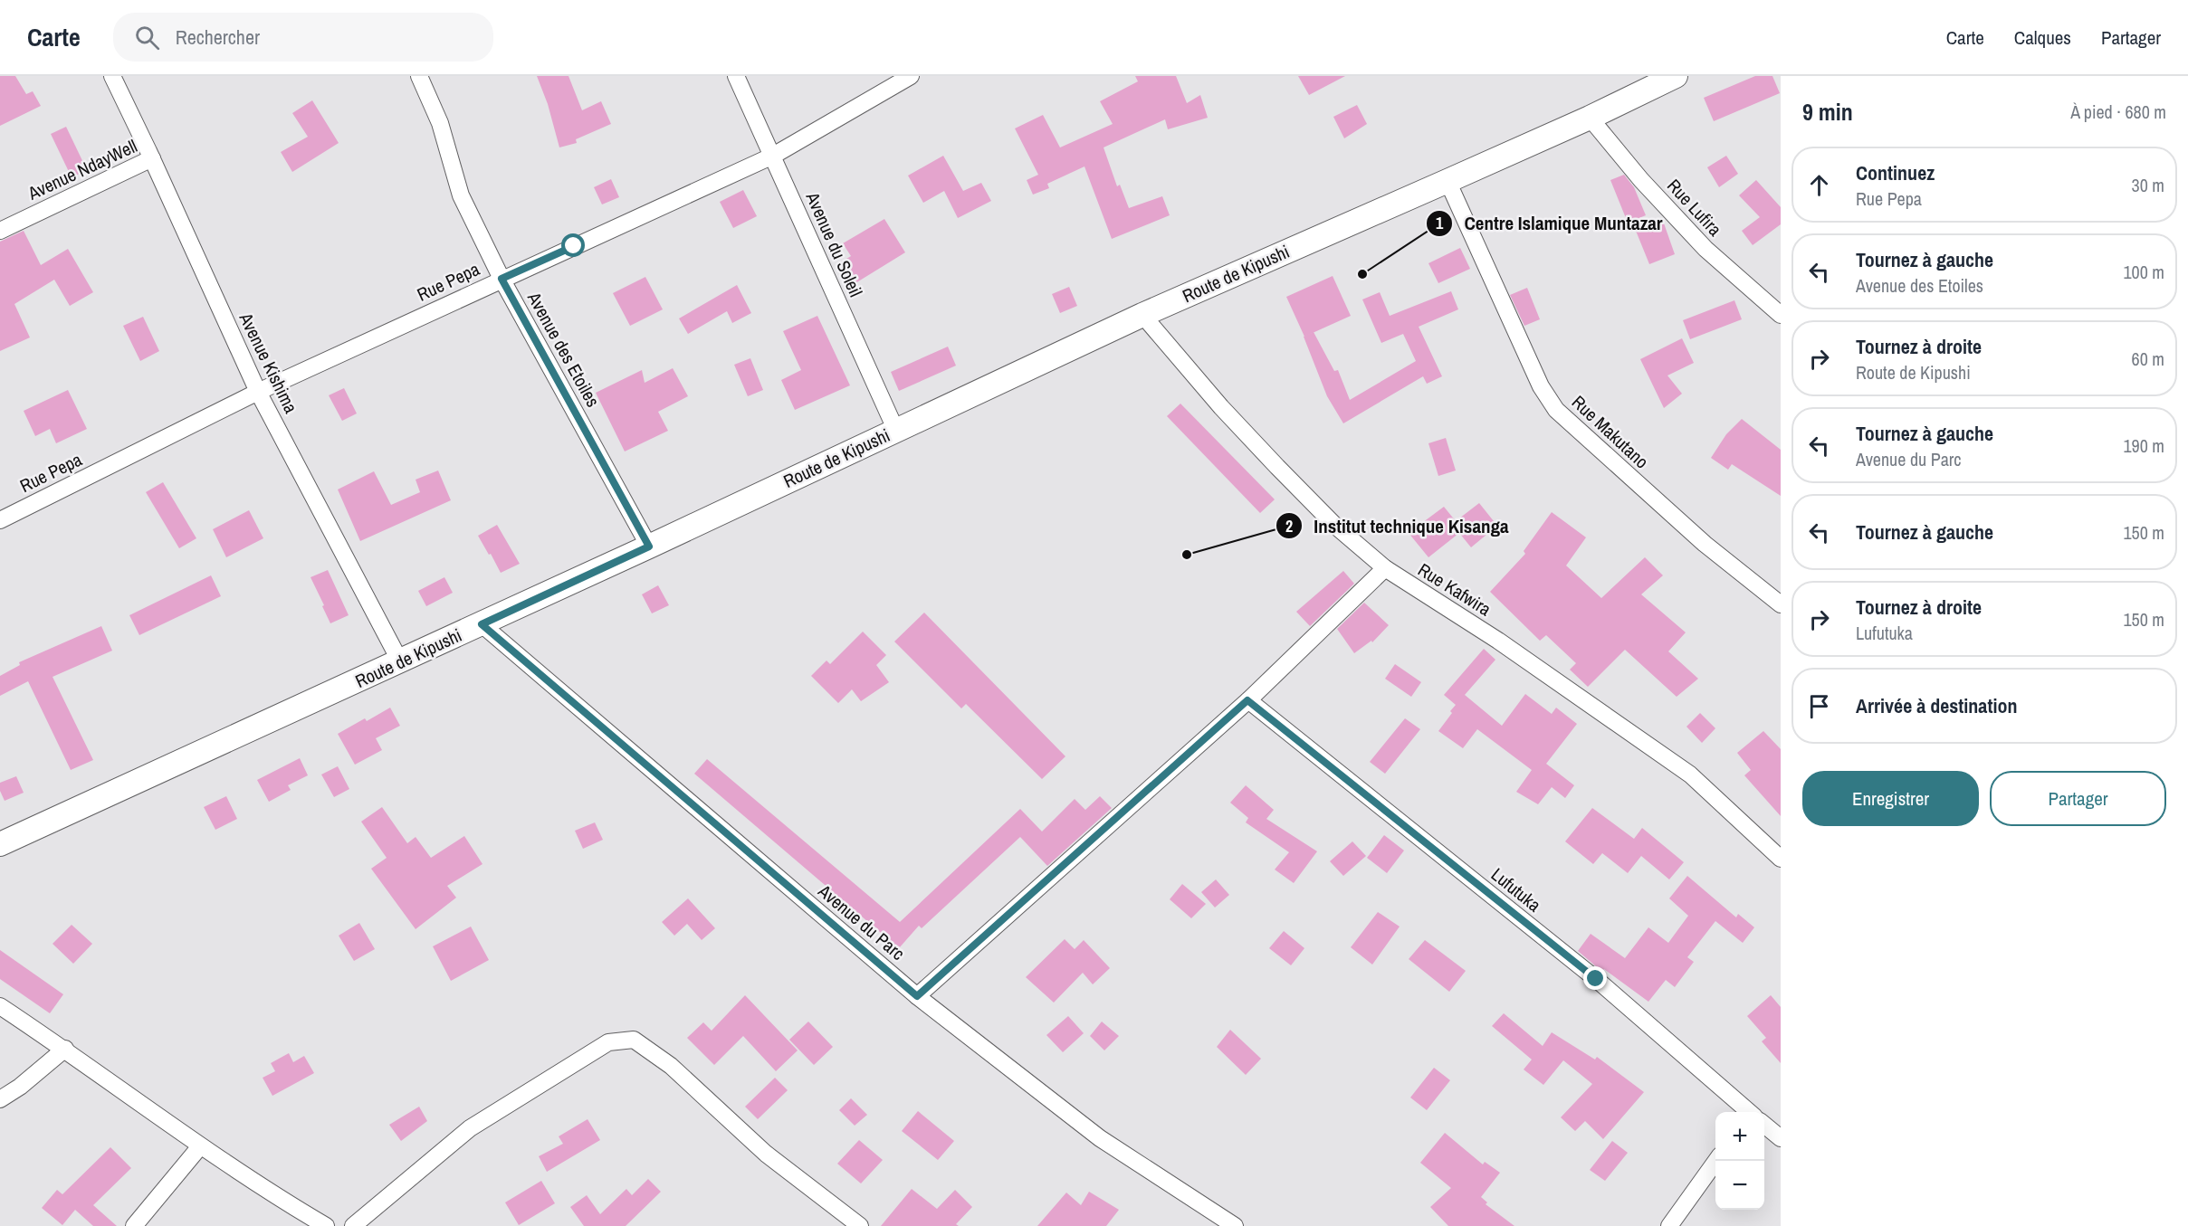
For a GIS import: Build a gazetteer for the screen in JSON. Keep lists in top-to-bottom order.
{
  "streets": {
    "main road": ["Route de Kipushi"],
    "street": [
      "Avenue NdayWell",
      "Rue Lufira",
      "Avenue du Soleil",
      "Rue Pepa",
      "Avenue des Etoiles",
      "Avenue Kishima",
      "Rue Makutano",
      "Rue Kafwira",
      "Lufutuka",
      "Avenue du Parc"
    ]
  },
  "crossings": [
    ["Avenue NdayWell", "Avenue Kishima"],
    ["Rue Lufira", "Route de Kipushi"],
    ["Avenue du Soleil", "Route de Kipushi"],
    ["Avenue du Soleil", "Rue Pepa"],
    ["Route de Kipushi", "Avenue des Etoiles"],
    ["Route de Kipushi", "Avenue Kishima"],
    ["Route de Kipushi", "Rue Makutano"],
    ["Route de Kipushi", "Rue Kafwira"],
    ["Route de Kipushi", "Avenue du Parc"],
    ["Rue Pepa", "Avenue des Etoiles"],
    ["Rue Pepa", "Avenue Kishima"]
  ],
  "places": ["Centre Islamique Muntazar", "Institut technique Kisanga"],
  "page": {
    "header": "Carte",
    "search": "Rechercher",
    "nav": ["Carte", "Calques", "Partager"],
    "heading": ["9 min", "À pied · 680 m"],
    "list": [
      ["Continuez", "Rue Pepa", "30 m"],
      ["Tournez à gauche", "Avenue des Etoiles", "100 m"],
      ["Tournez à droite", "Route de Kipushi", "60 m"],
      ["Tournez à gauche", "Avenue du Parc", "190 m"],
      ["Tournez à gauche", "150 m"],
      ["Tournez à droite", "Lufutuka", "150 m"],
      "Arrivée à destination"
    ],
    "buttons": ["Enregistrer", "Partager"],
    "map_buttons": ["+", "−"]
  }
}
